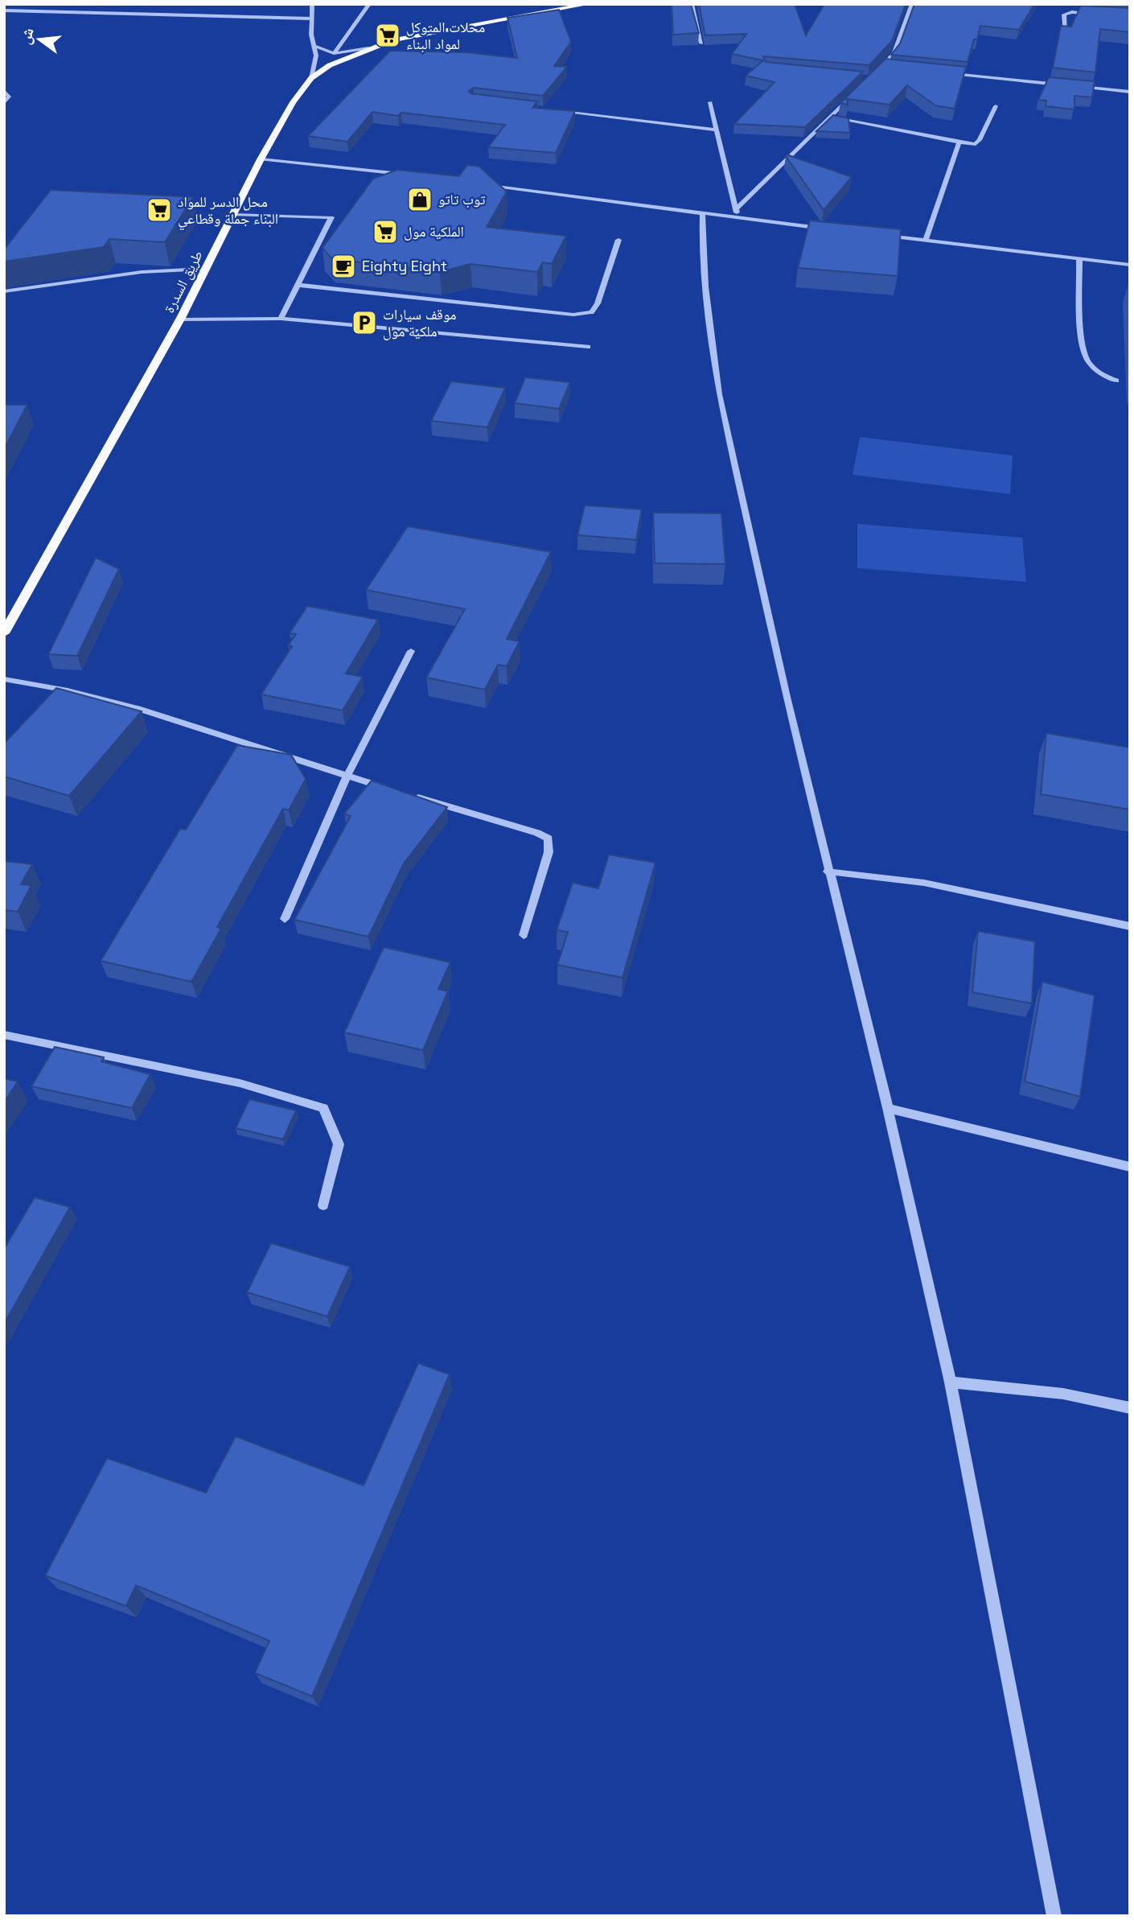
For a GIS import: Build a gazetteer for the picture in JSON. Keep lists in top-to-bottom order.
{
  "streets": {
    "main road": ["طريق السدرة"]
  },
  "places": {
    "supermarket": ["محلات المتوكل لمواد البناء", "محل الدسر للمواد البناء جملة وقطاعي", "الملكية مول"],
    "shop": ["توب تاتو"],
    "cafe": ["Eighty Eight"],
    "parking": ["موقف سيارات ملكية مول"]
  },
  "north": "left"
}
